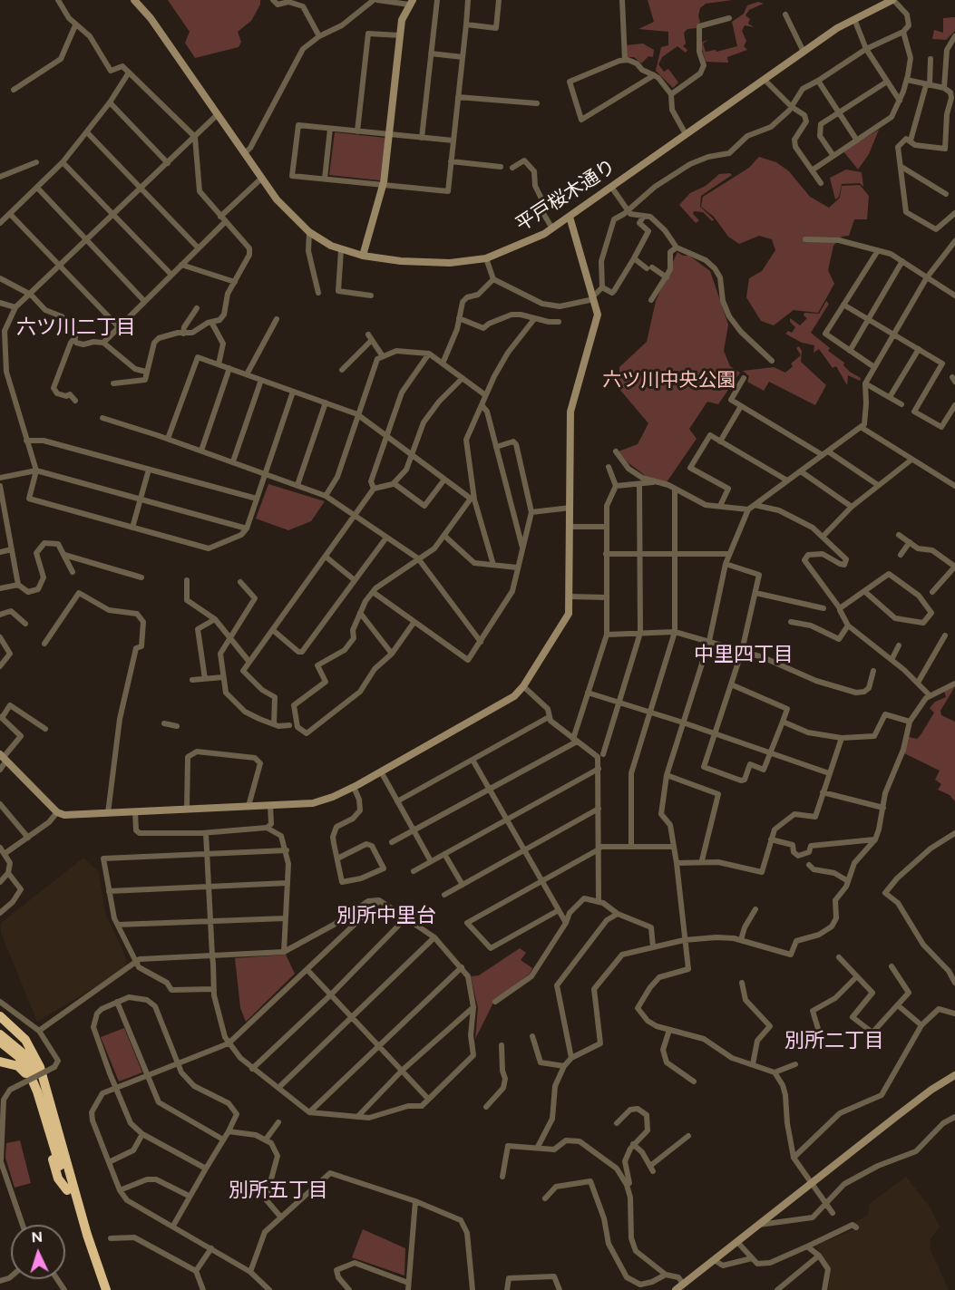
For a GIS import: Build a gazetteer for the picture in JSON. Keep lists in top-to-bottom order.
{
  "streets": {
    "street": ["平戸桜木通り"]
  },
  "districts": [
    "六ツ川二丁目",
    "中里四丁目",
    "別所中里台",
    "別所二丁目",
    "別所五丁目"
  ],
  "parks": ["六ツ川中央公園"],
  "north": "top"
}
